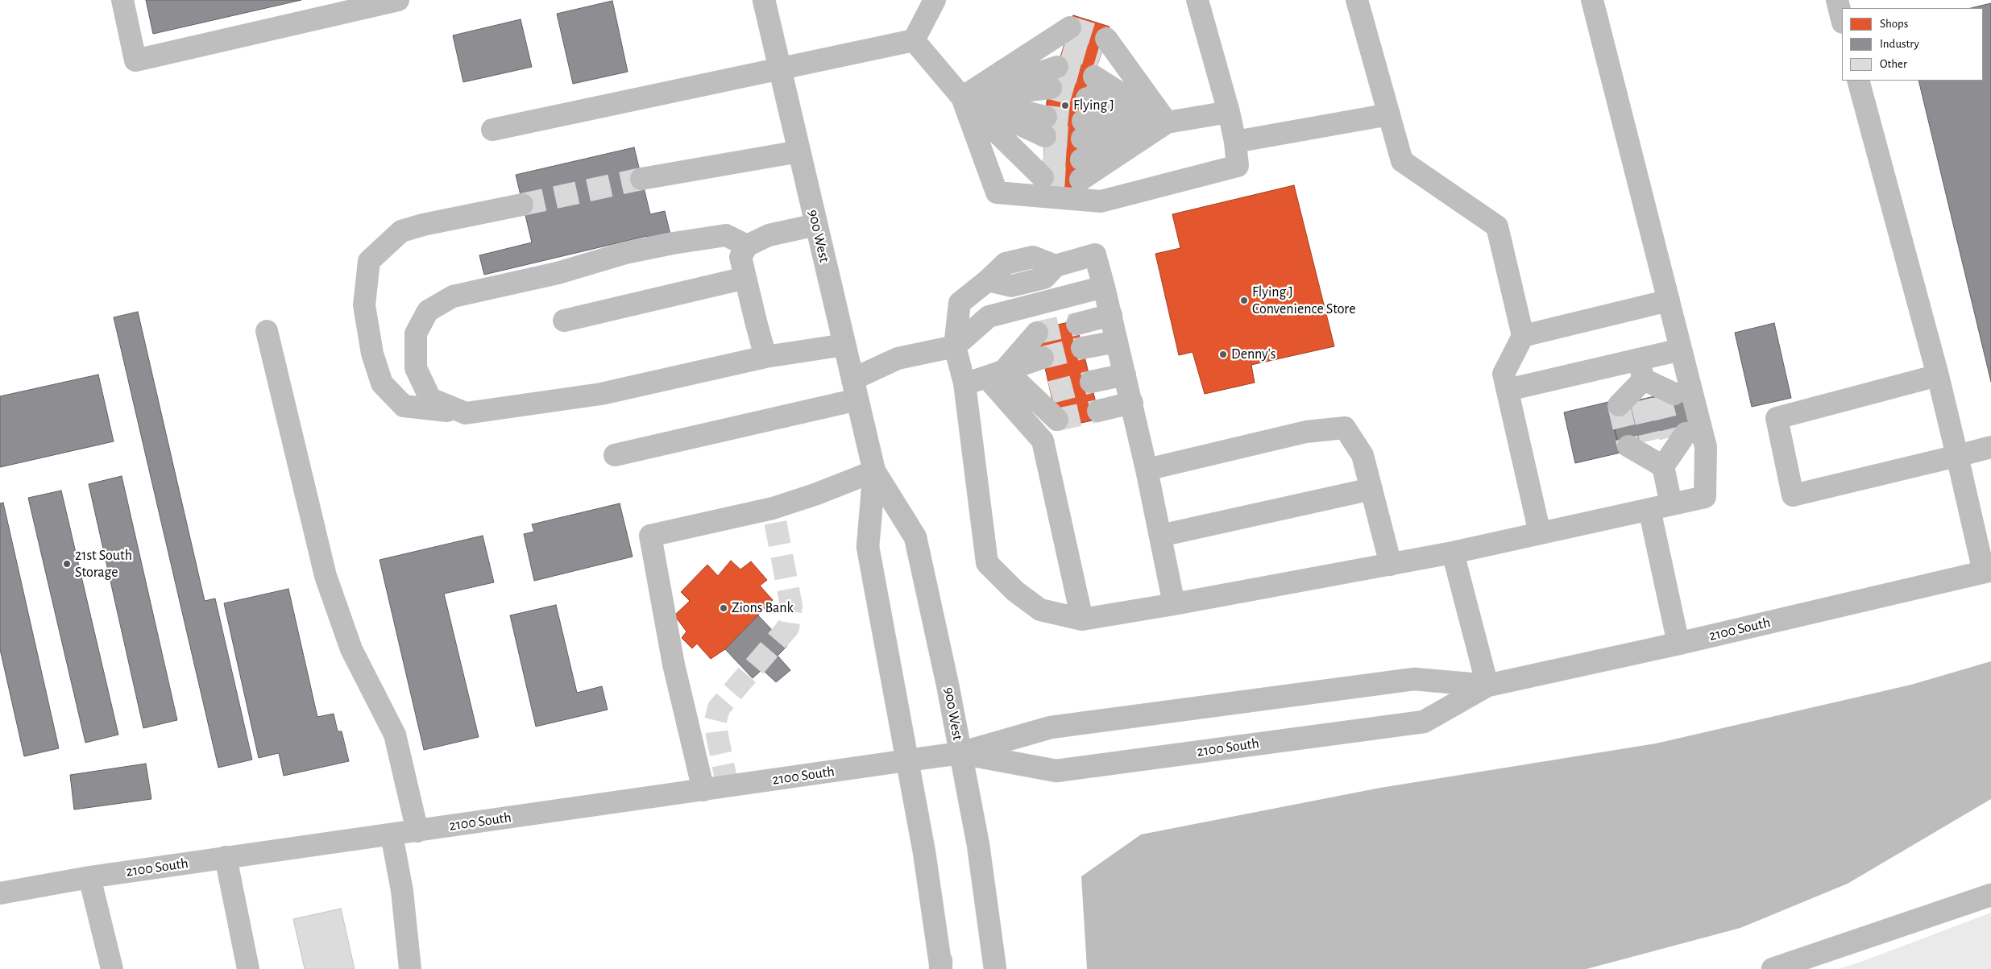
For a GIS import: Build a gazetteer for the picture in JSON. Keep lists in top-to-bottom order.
{
  "streets": {
    "main road": ["900 West", "2100 South"]
  },
  "crossings": [
    ["900 West", "2100 South"]
  ],
  "places": [
    "Flying J",
    "Flying J Convenience Store",
    "Denny's",
    "21st South Storage",
    "Zions Bank"
  ],
  "legend": ["Shops", "Industry", "Other"]
}
